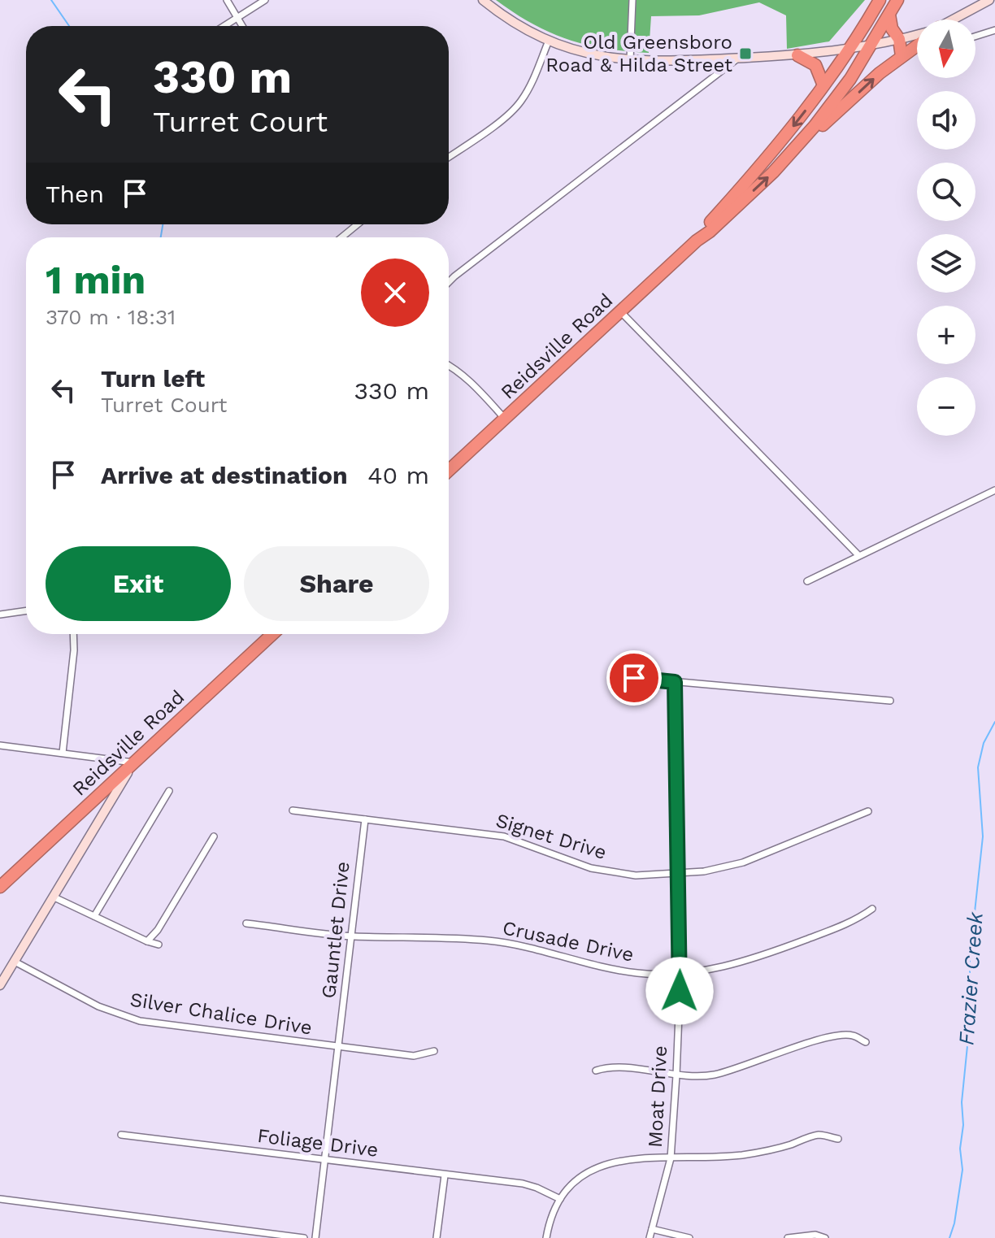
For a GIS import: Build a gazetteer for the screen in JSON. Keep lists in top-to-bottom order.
{
  "streets": {
    "highway": ["Reidsville Road"],
    "street": [
      "Signet Drive",
      "Gauntlet Drive",
      "Crusade Drive",
      "Silver Chalice Drive",
      "Moat Drive",
      "Foliage Drive"
    ]
  },
  "crossings": [
    ["Signet Drive", "Gauntlet Drive"],
    ["Signet Drive", "Moat Drive"],
    ["Gauntlet Drive", "Crusade Drive"],
    ["Gauntlet Drive", "Silver Chalice Drive"],
    ["Gauntlet Drive", "Foliage Drive"],
    ["Crusade Drive", "Moat Drive"]
  ],
  "water": ["Frazier Creek"],
  "places": {
    "transit": ["Old Greensboro Road & Hilda Street"]
  },
  "north": "bottom",
  "page": {
    "map_buttons": ["+", "−"],
    "turn": ["330 m", "Turret Court"],
    "then": "Then",
    "heading": ["1 min", "370 m · 18:31"],
    "list": [
      {
        "name": "Turn left",
        "note": "Turret Court",
        "value": "330 m"
      },
      {
        "name": "Arrive at destination",
        "value": "40 m"
      }
    ],
    "buttons": ["Exit", "Share"]
  }
}
